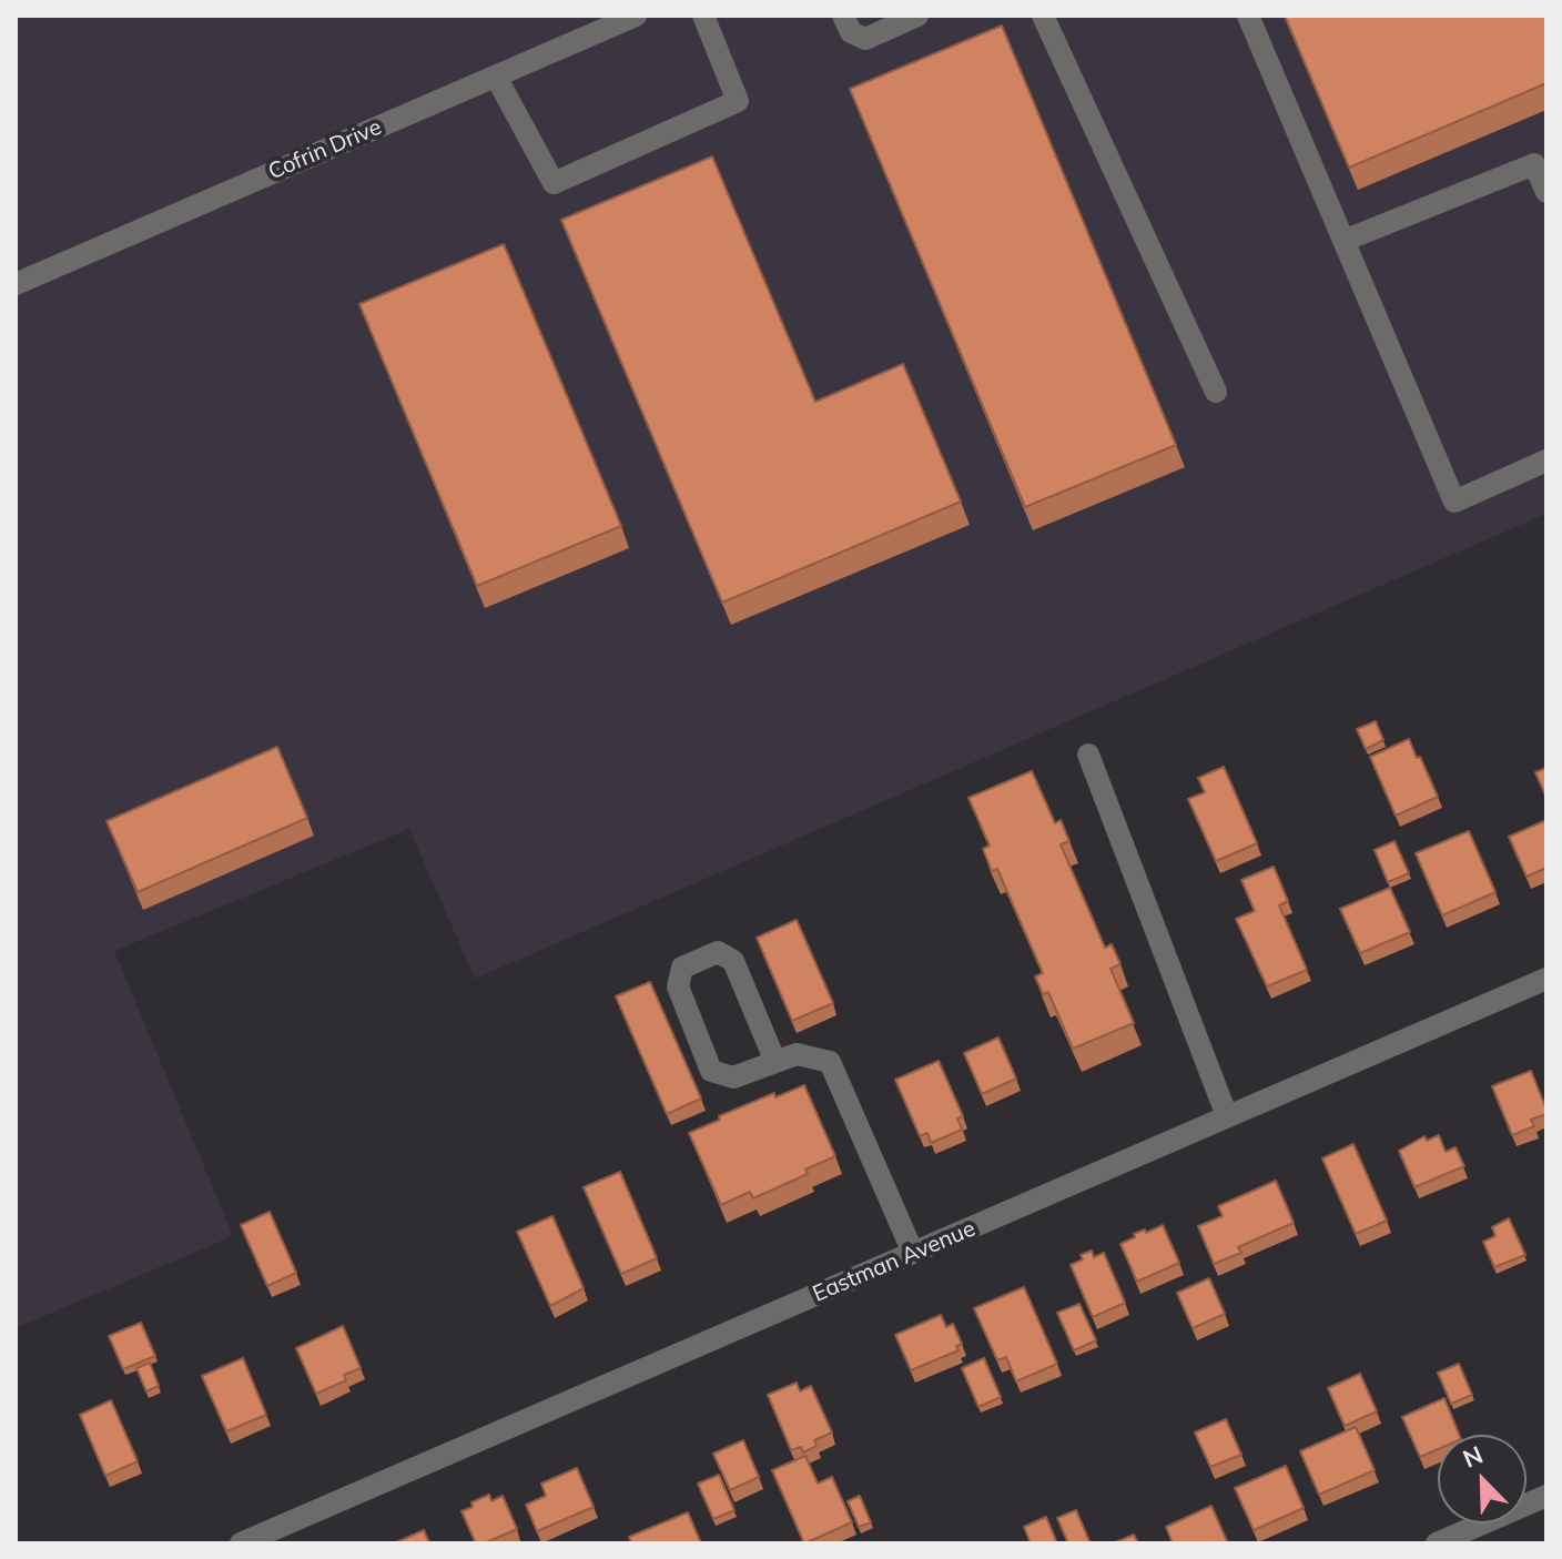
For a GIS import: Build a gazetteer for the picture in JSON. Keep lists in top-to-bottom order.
{
  "streets": {
    "street": ["Cofrin Drive", "Eastman Avenue"]
  },
  "north": "top left"
}
